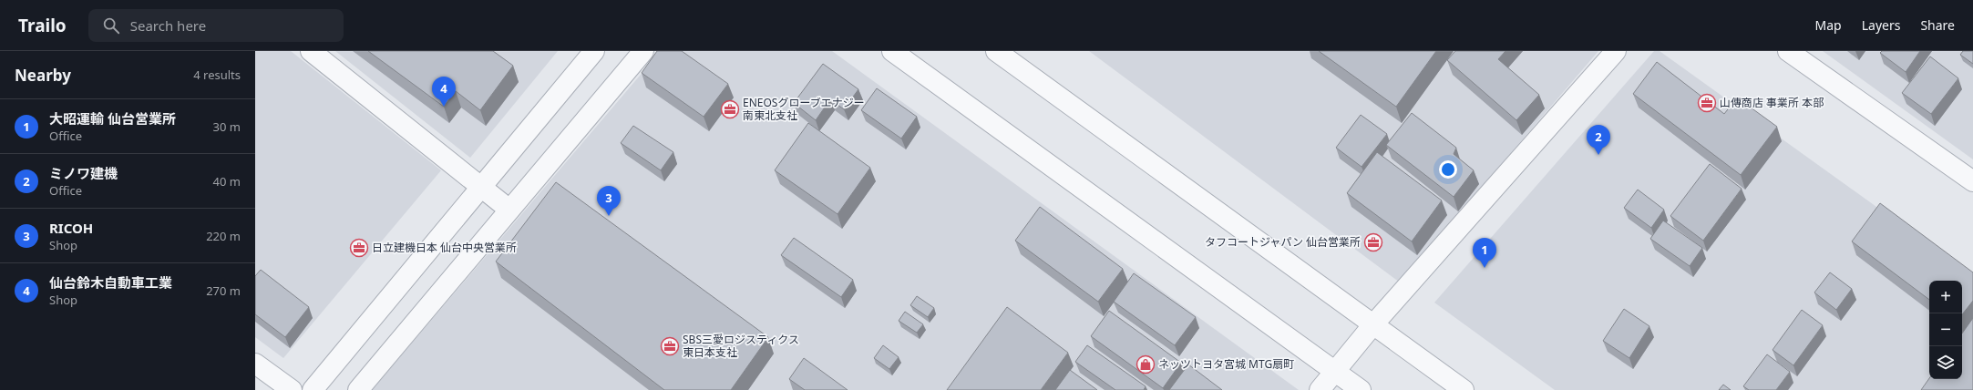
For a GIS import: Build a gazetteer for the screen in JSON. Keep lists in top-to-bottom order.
{
  "places": {
    "office": [
      "山傳商店 事業所 本部",
      "ENEOSグローブエナジー 南東北支社",
      "タフコートジャパン 仙台営業所",
      "日立建機日本 仙台中央営業所",
      "SBS三愛ロジスティクス 東日本支社"
    ],
    "shop": ["ネッツトヨタ宮城 MTG扇町"]
  },
  "page": {
    "header": "Trailo",
    "search": "Search here",
    "nav": ["Map", "Layers", "Share"],
    "heading": ["Nearby", "4 results"],
    "pins": [
      "4",
      "2",
      "3",
      "1"
    ],
    "list": [
      {
        "mark": "1",
        "name": "大昭運輸 仙台営業所",
        "note": "Office",
        "value": "30 m"
      },
      {
        "mark": "2",
        "name": "ミノワ建機",
        "note": "Office",
        "value": "40 m"
      },
      {
        "mark": "3",
        "name": "RICOH",
        "note": "Shop",
        "value": "220 m"
      },
      {
        "mark": "4",
        "name": "仙台鈴木自動車工業",
        "note": "Shop",
        "value": "270 m"
      }
    ],
    "map_buttons": ["+", "−"]
  }
}
